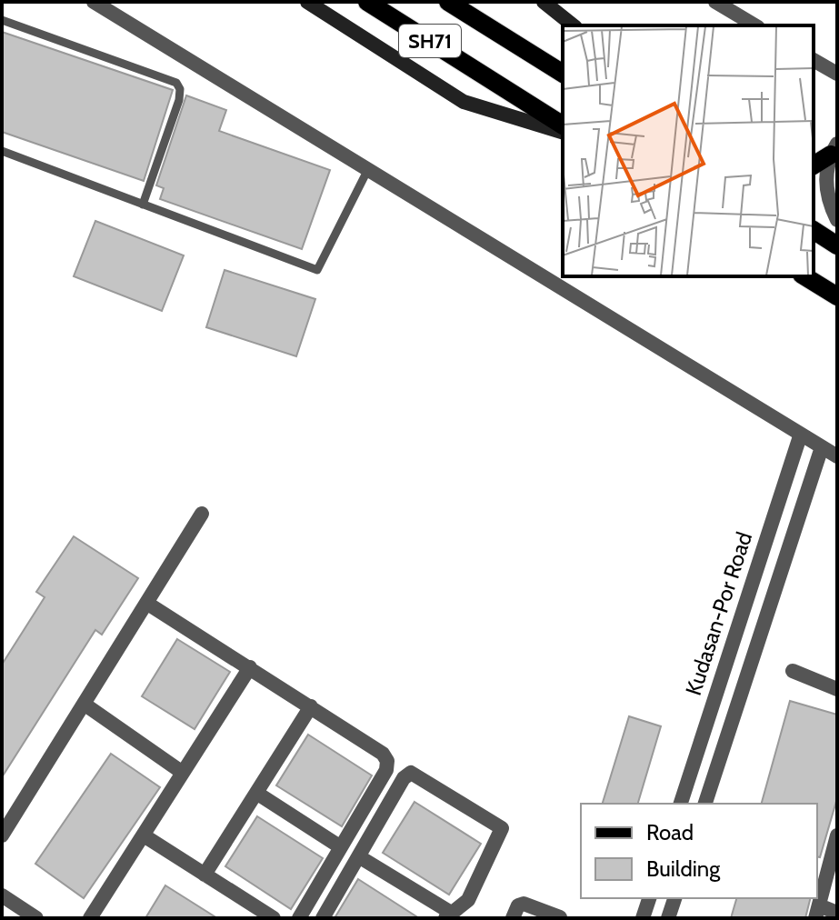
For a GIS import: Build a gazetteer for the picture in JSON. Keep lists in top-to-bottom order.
{
  "streets": {
    "main road": ["SH71"],
    "street": ["Kudasan-Por Road"]
  },
  "legend": ["Road", "Building"]
}
